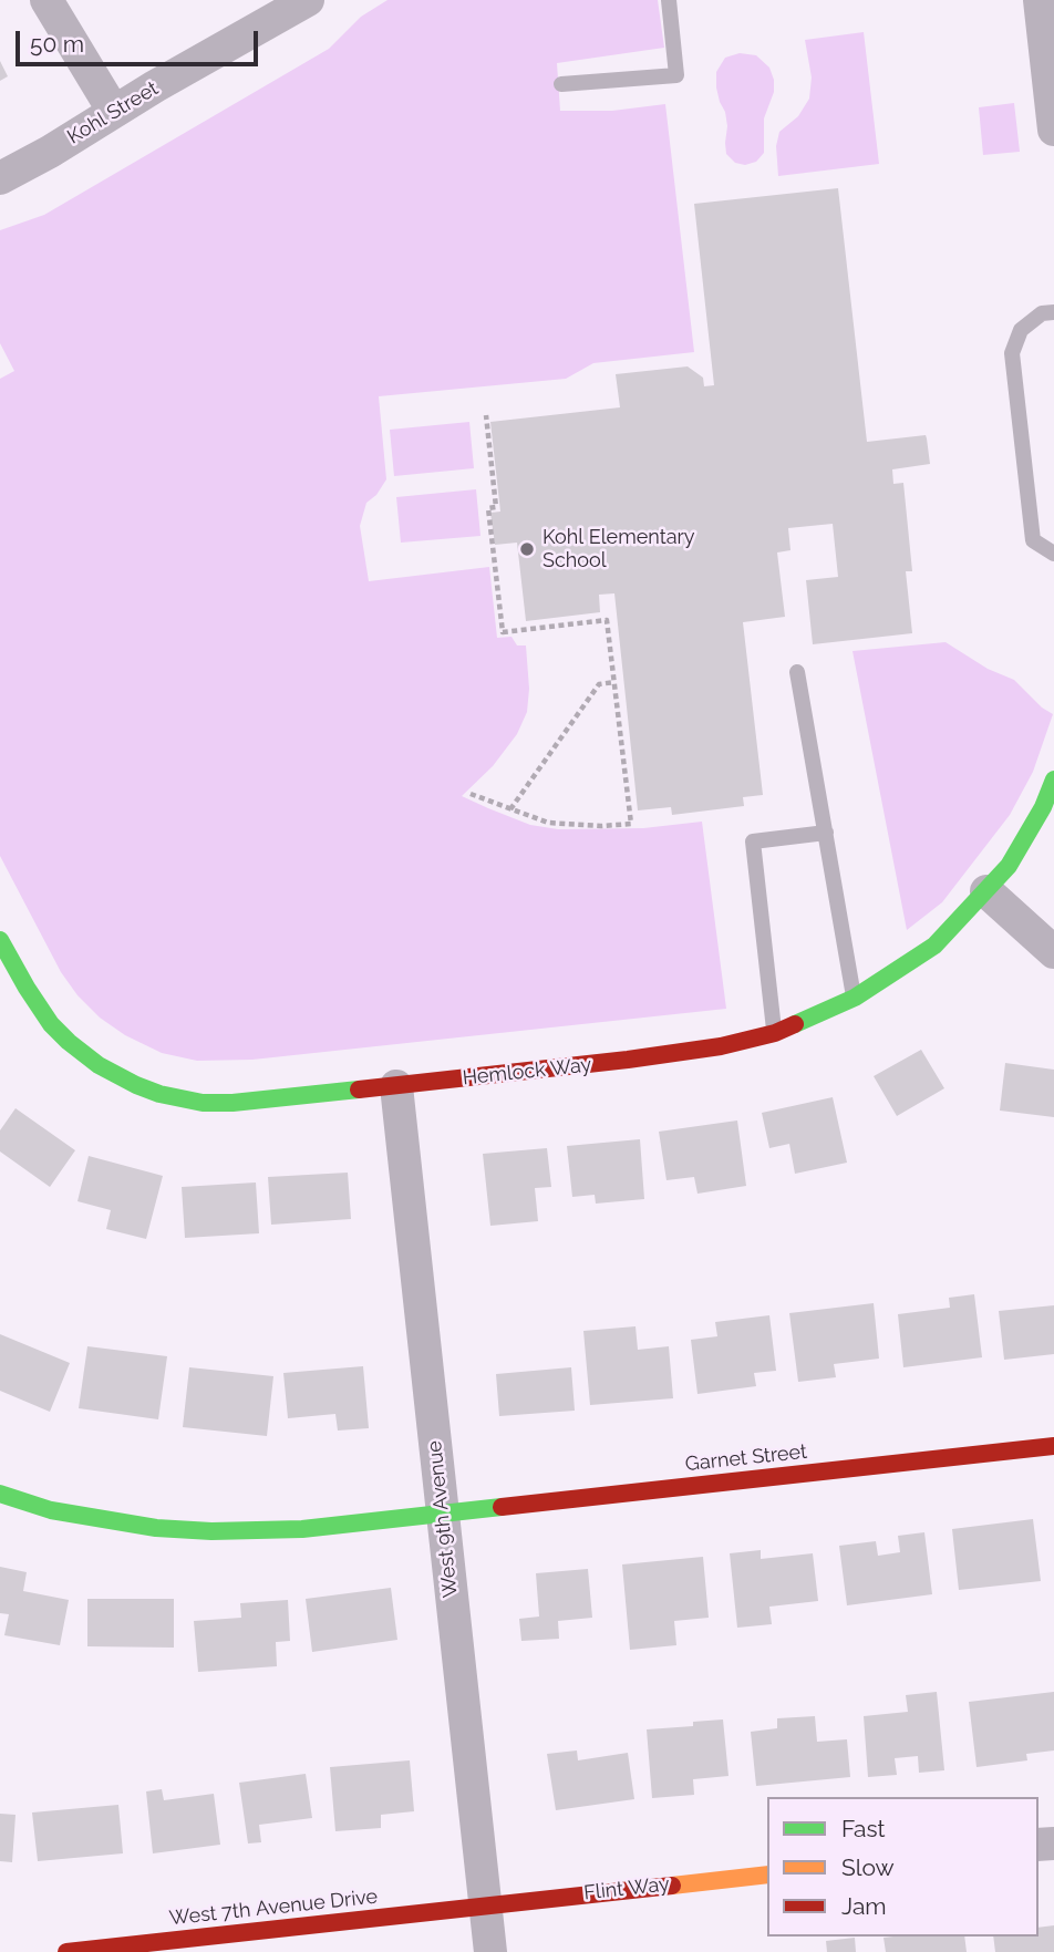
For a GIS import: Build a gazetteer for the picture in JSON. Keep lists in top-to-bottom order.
{
  "streets": {
    "street": [
      "Kohl Street",
      "Hemlock Way",
      "Garnet Street",
      "West 9th Avenue",
      "Flint Way",
      "West 7th Avenue Drive"
    ]
  },
  "crossings": [
    ["Hemlock Way", "West 9th Avenue"],
    ["Garnet Street", "West 9th Avenue"],
    ["West 9th Avenue", "Flint Way"],
    ["West 9th Avenue", "West 7th Avenue Drive"],
    ["Flint Way", "West 7th Avenue Drive"]
  ],
  "places": ["Kohl Elementary School"],
  "legend": ["Fast", "Slow", "Jam"],
  "scale_bar": "50 m"
}
